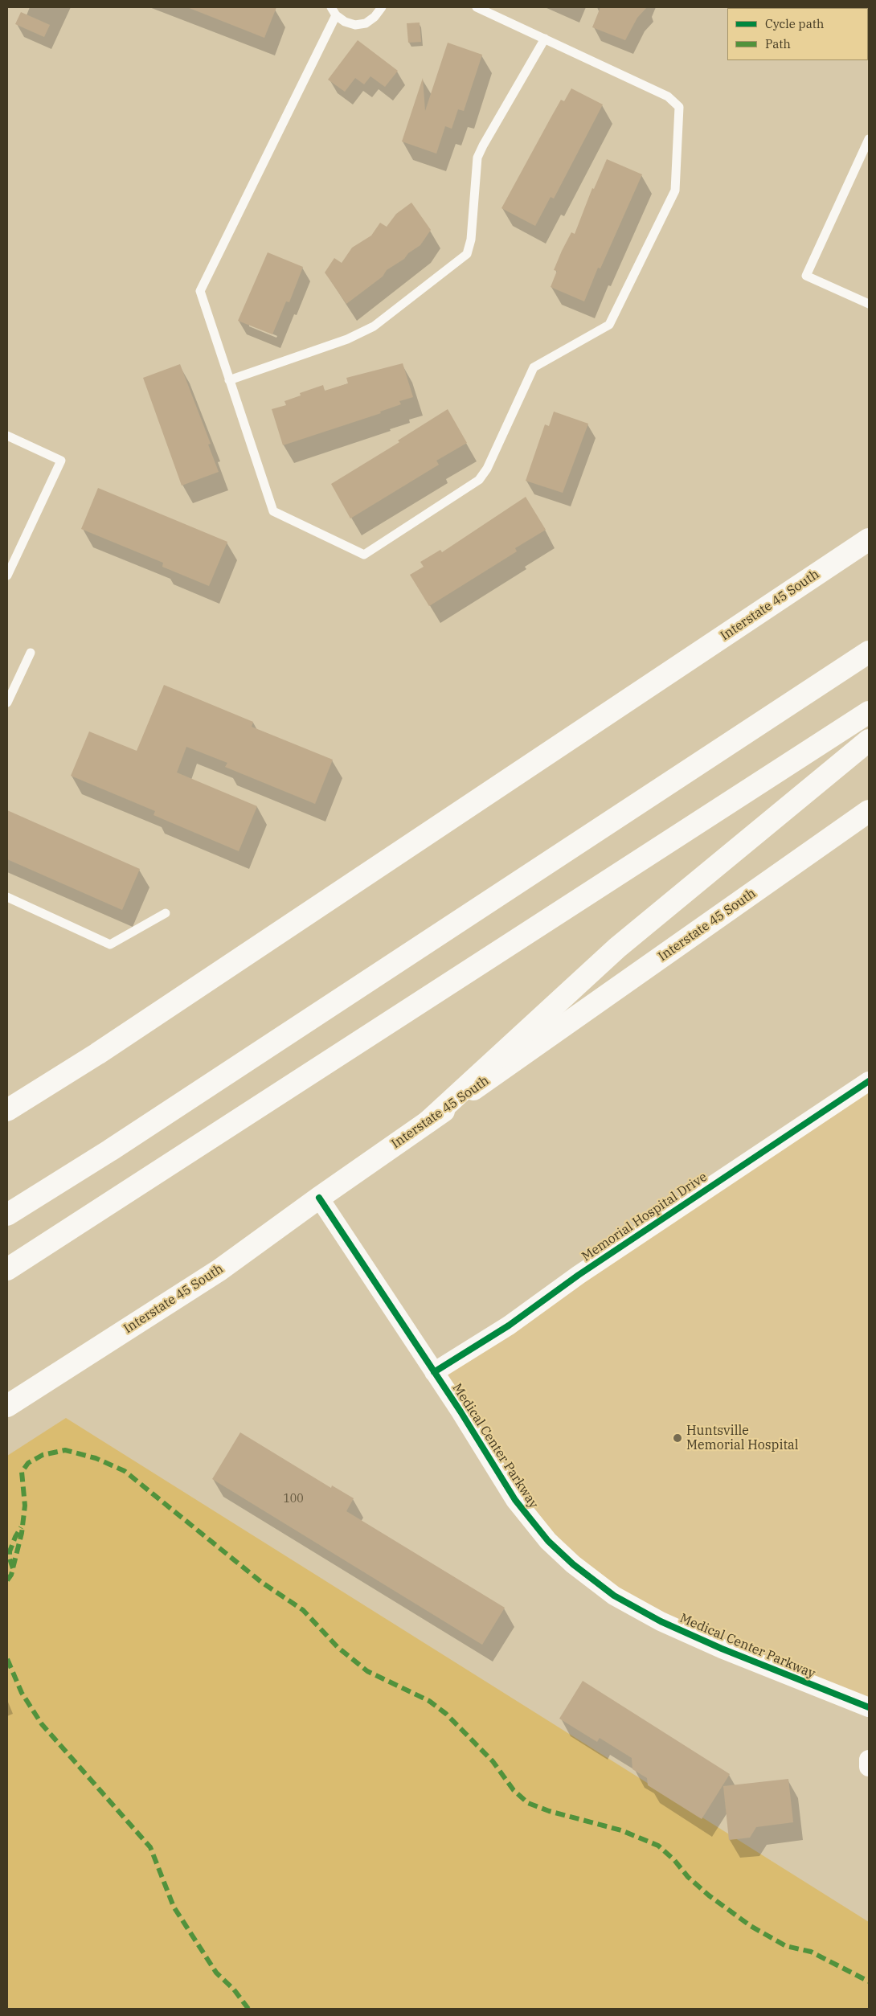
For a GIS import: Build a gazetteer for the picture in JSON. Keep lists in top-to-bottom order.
{
  "streets": {
    "main road": ["Interstate 45 South"],
    "street": ["Memorial Hospital Drive", "Medical Center Parkway"]
  },
  "crossings": [
    ["Interstate 45 South", "Medical Center Parkway"],
    ["Memorial Hospital Drive", "Medical Center Parkway"]
  ],
  "places": ["Huntsville Memorial Hospital"],
  "house_numbers": ["100"],
  "legend": ["Cycle path", "Path"]
}
